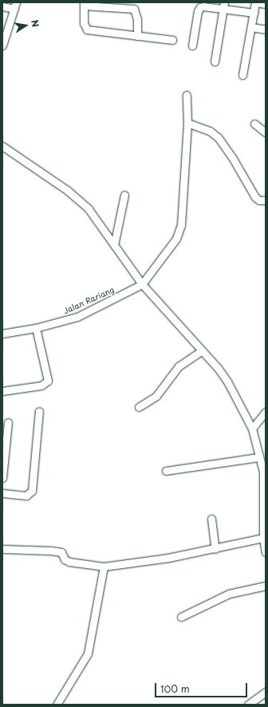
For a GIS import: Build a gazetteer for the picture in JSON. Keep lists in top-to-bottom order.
{
  "streets": {
    "street": ["Jalan Rariang"]
  },
  "scale_bar": "100 m",
  "north": "right"
}
